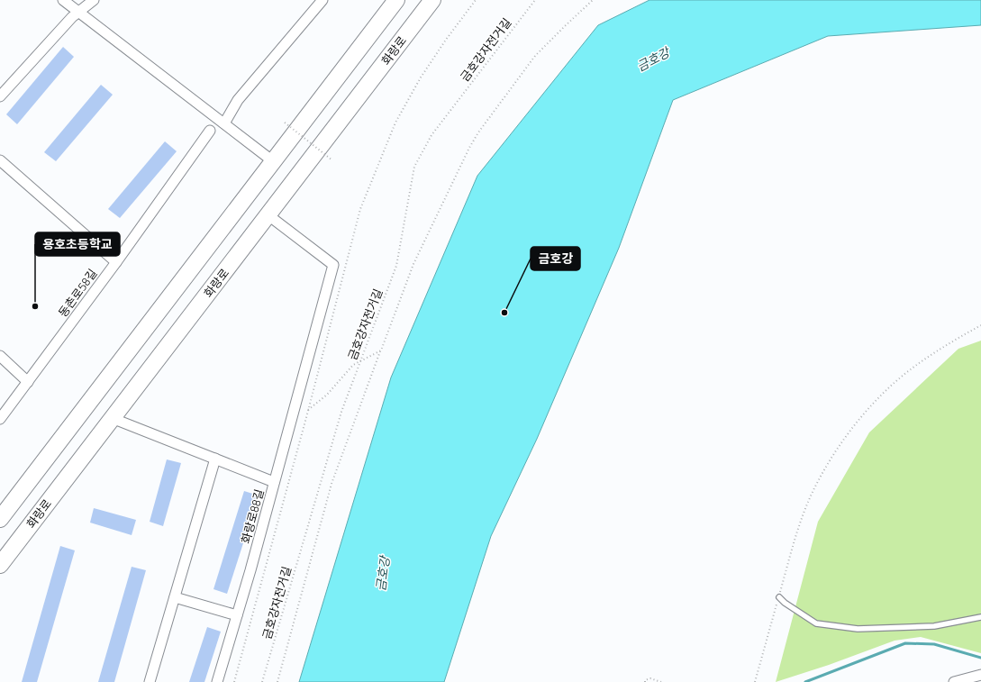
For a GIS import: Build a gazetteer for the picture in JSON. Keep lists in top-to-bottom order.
{
  "streets": {
    "main road": ["화랑로"],
    "street": ["동촌로58길", "화랑로88길"],
    "path": ["금호강자전거길"]
  },
  "crossings": [
    ["화랑로", "화랑로88길"]
  ],
  "water": ["금호강"],
  "places": ["용호초등학교", "금호강"]
}
